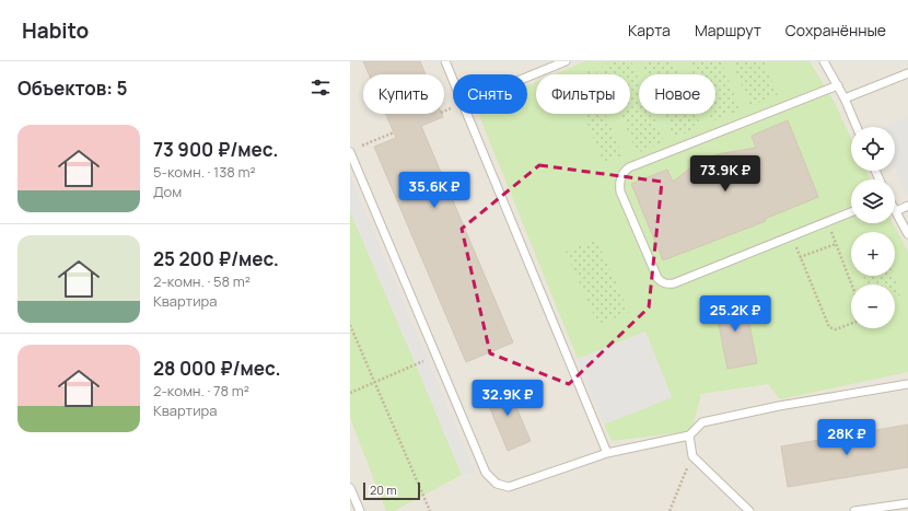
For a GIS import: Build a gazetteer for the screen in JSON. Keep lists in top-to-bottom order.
{
  "scale_bar": "20 m",
  "page": {
    "header": "Habito",
    "nav": ["Карта", "Маршрут", "Сохранённые"],
    "heading": "Объектов: 5",
    "chip": [
      "Купить",
      "Снять",
      "Фильтры",
      "Новое"
    ],
    "list": [
      {
        "name": "73 900 ₽/мес.",
        "note": "5-комн. · 138 m² · Дом"
      },
      {
        "name": "25 200 ₽/мес.",
        "note": "2-комн. · 58 m² · Квартира"
      },
      {
        "name": "28 000 ₽/мес.",
        "note": "2-комн. · 78 m² · Квартира"
      }
    ],
    "map_buttons": ["+", "−"],
    "price": [
      "73.9K ₽",
      "35.6K ₽",
      "25.2K ₽",
      "32.9K ₽",
      "28K ₽"
    ],
    "scale": "20 m"
  }
}
